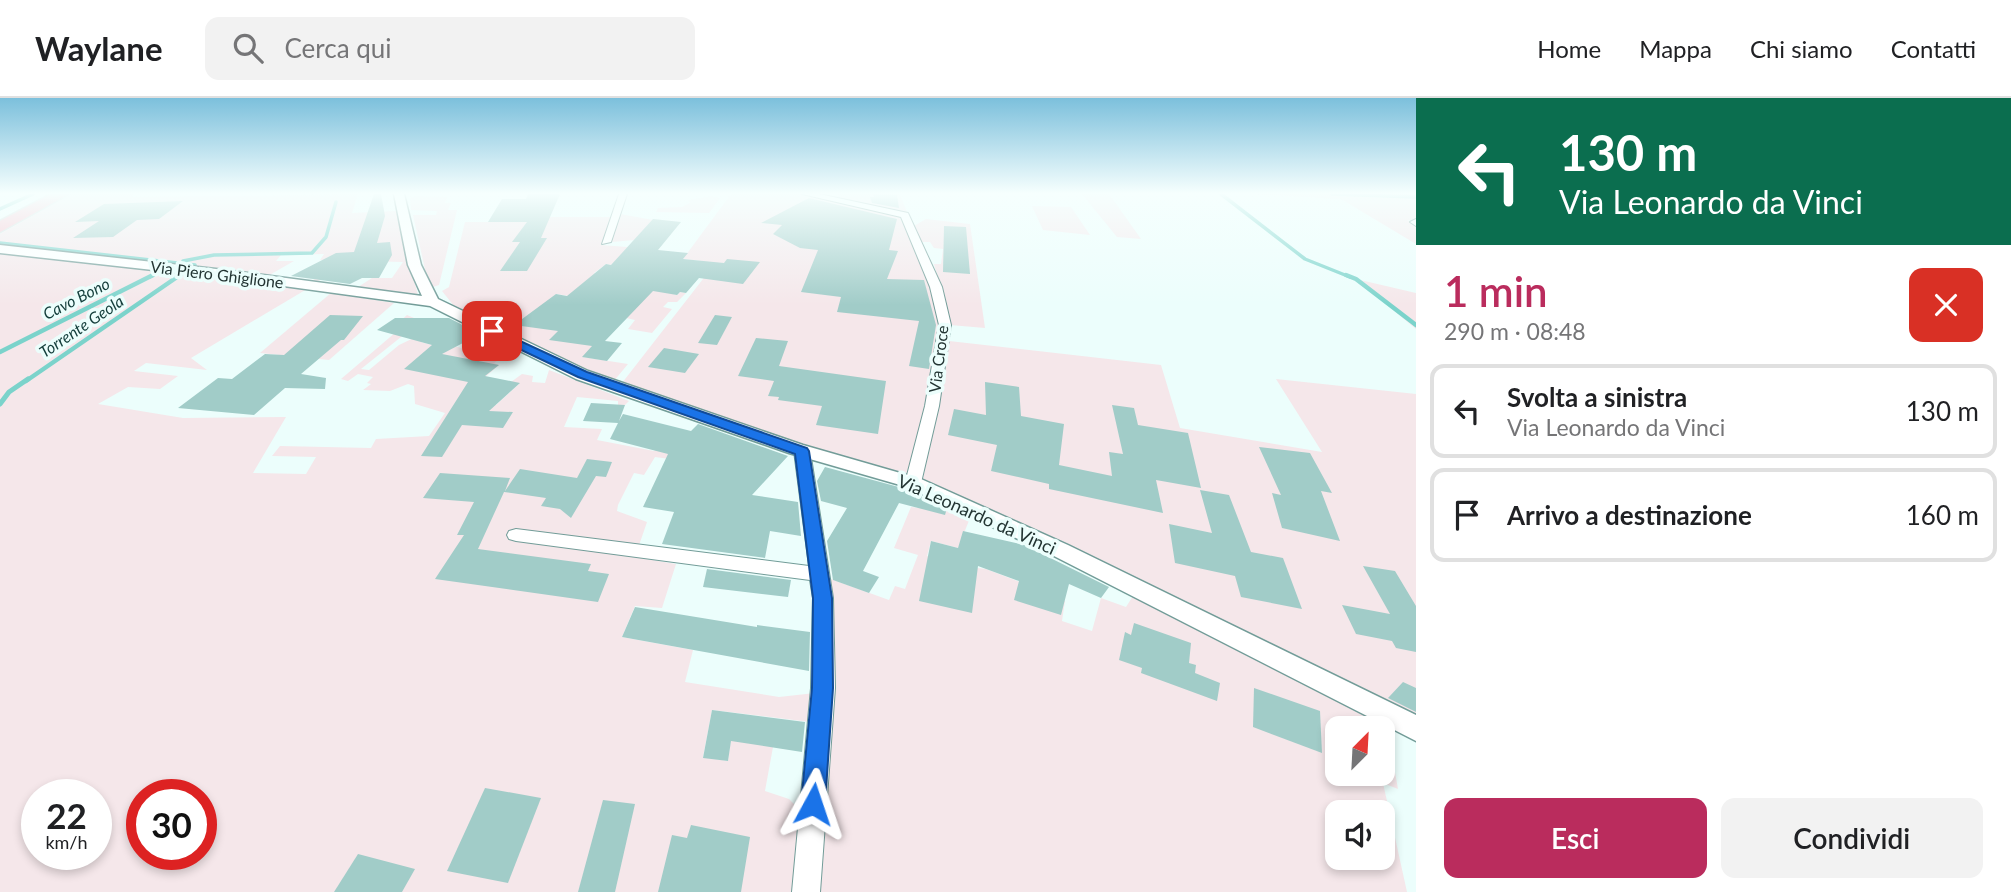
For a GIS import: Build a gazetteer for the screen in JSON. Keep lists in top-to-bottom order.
{
  "streets": {
    "street": ["Via Piero Ghiglione", "Via Croce", "Via Leonardo da Vinci"]
  },
  "crossings": [
    ["Via Piero Ghiglione", "Via Leonardo da Vinci"],
    ["Via Croce", "Via Leonardo da Vinci"]
  ],
  "water": ["Cavo Bono", "Torrente Geola"],
  "north": "top right",
  "page": {
    "header": "Waylane",
    "search": "Cerca qui",
    "nav": [
      "Home",
      "Mappa",
      "Chi siamo",
      "Contatti"
    ],
    "turn": ["130 m", "Via Leonardo da Vinci"],
    "heading": ["1 min", "290 m · 08:48"],
    "list": [
      {
        "name": "Svolta a sinistra",
        "note": "Via Leonardo da Vinci",
        "value": "130 m"
      },
      {
        "name": "Arrivo a destinazione",
        "value": "160 m"
      }
    ],
    "speed": "22 km/h",
    "limit": "30",
    "buttons": ["Esci", "Condividi"]
  }
}
